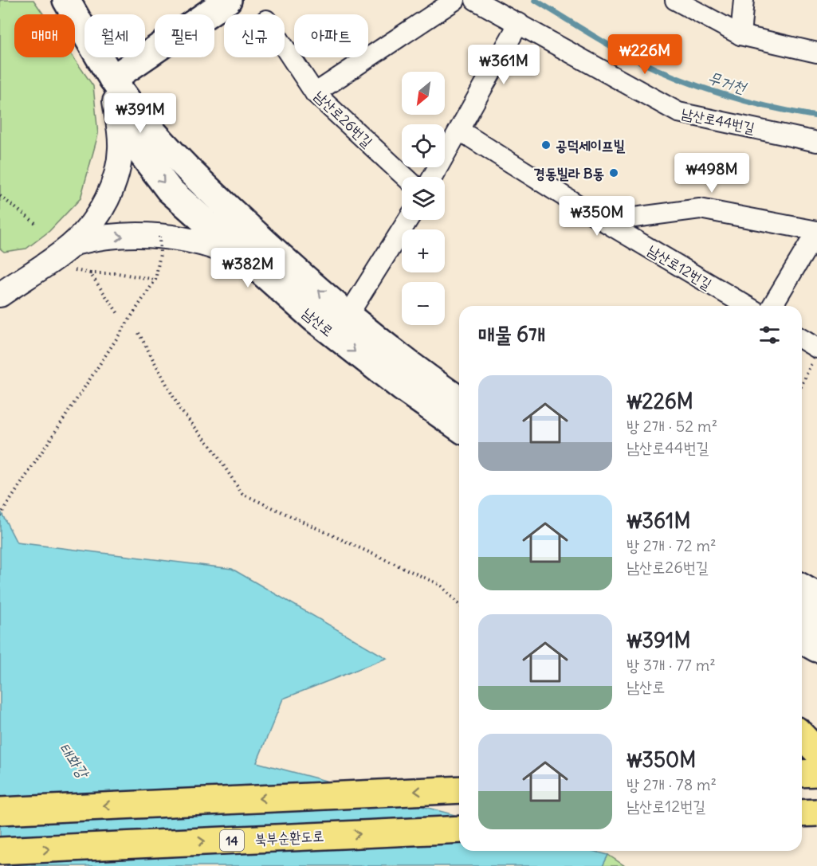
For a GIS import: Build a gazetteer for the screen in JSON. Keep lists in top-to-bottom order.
{
  "streets": {
    "main road": ["남산로", "북부순환도로", "14"],
    "street": ["남산로26번길", "남산로44번길", "남산로12번길"]
  },
  "water": ["무거천", "태화강"],
  "places": ["공덕세이프빌", "경동빌라 B동"],
  "north": "bottom left",
  "page": {
    "chip": [
      "매매",
      "월세",
      "필터",
      "신규",
      "아파트"
    ],
    "price": [
      "₩226M",
      "₩361M",
      "₩391M",
      "₩498M",
      "₩350M",
      "₩382M"
    ],
    "map_buttons": ["+", "−"],
    "heading": "매물 6개",
    "list": [
      {
        "name": "₩226M",
        "note": "방 2개 · 52 m² · 남산로44번길"
      },
      {
        "name": "₩361M",
        "note": "방 2개 · 72 m² · 남산로26번길"
      },
      {
        "name": "₩391M",
        "note": "방 3개 · 77 m² · 남산로"
      },
      {
        "name": "₩350M",
        "note": "방 2개 · 78 m² · 남산로12번길"
      }
    ]
  }
}
